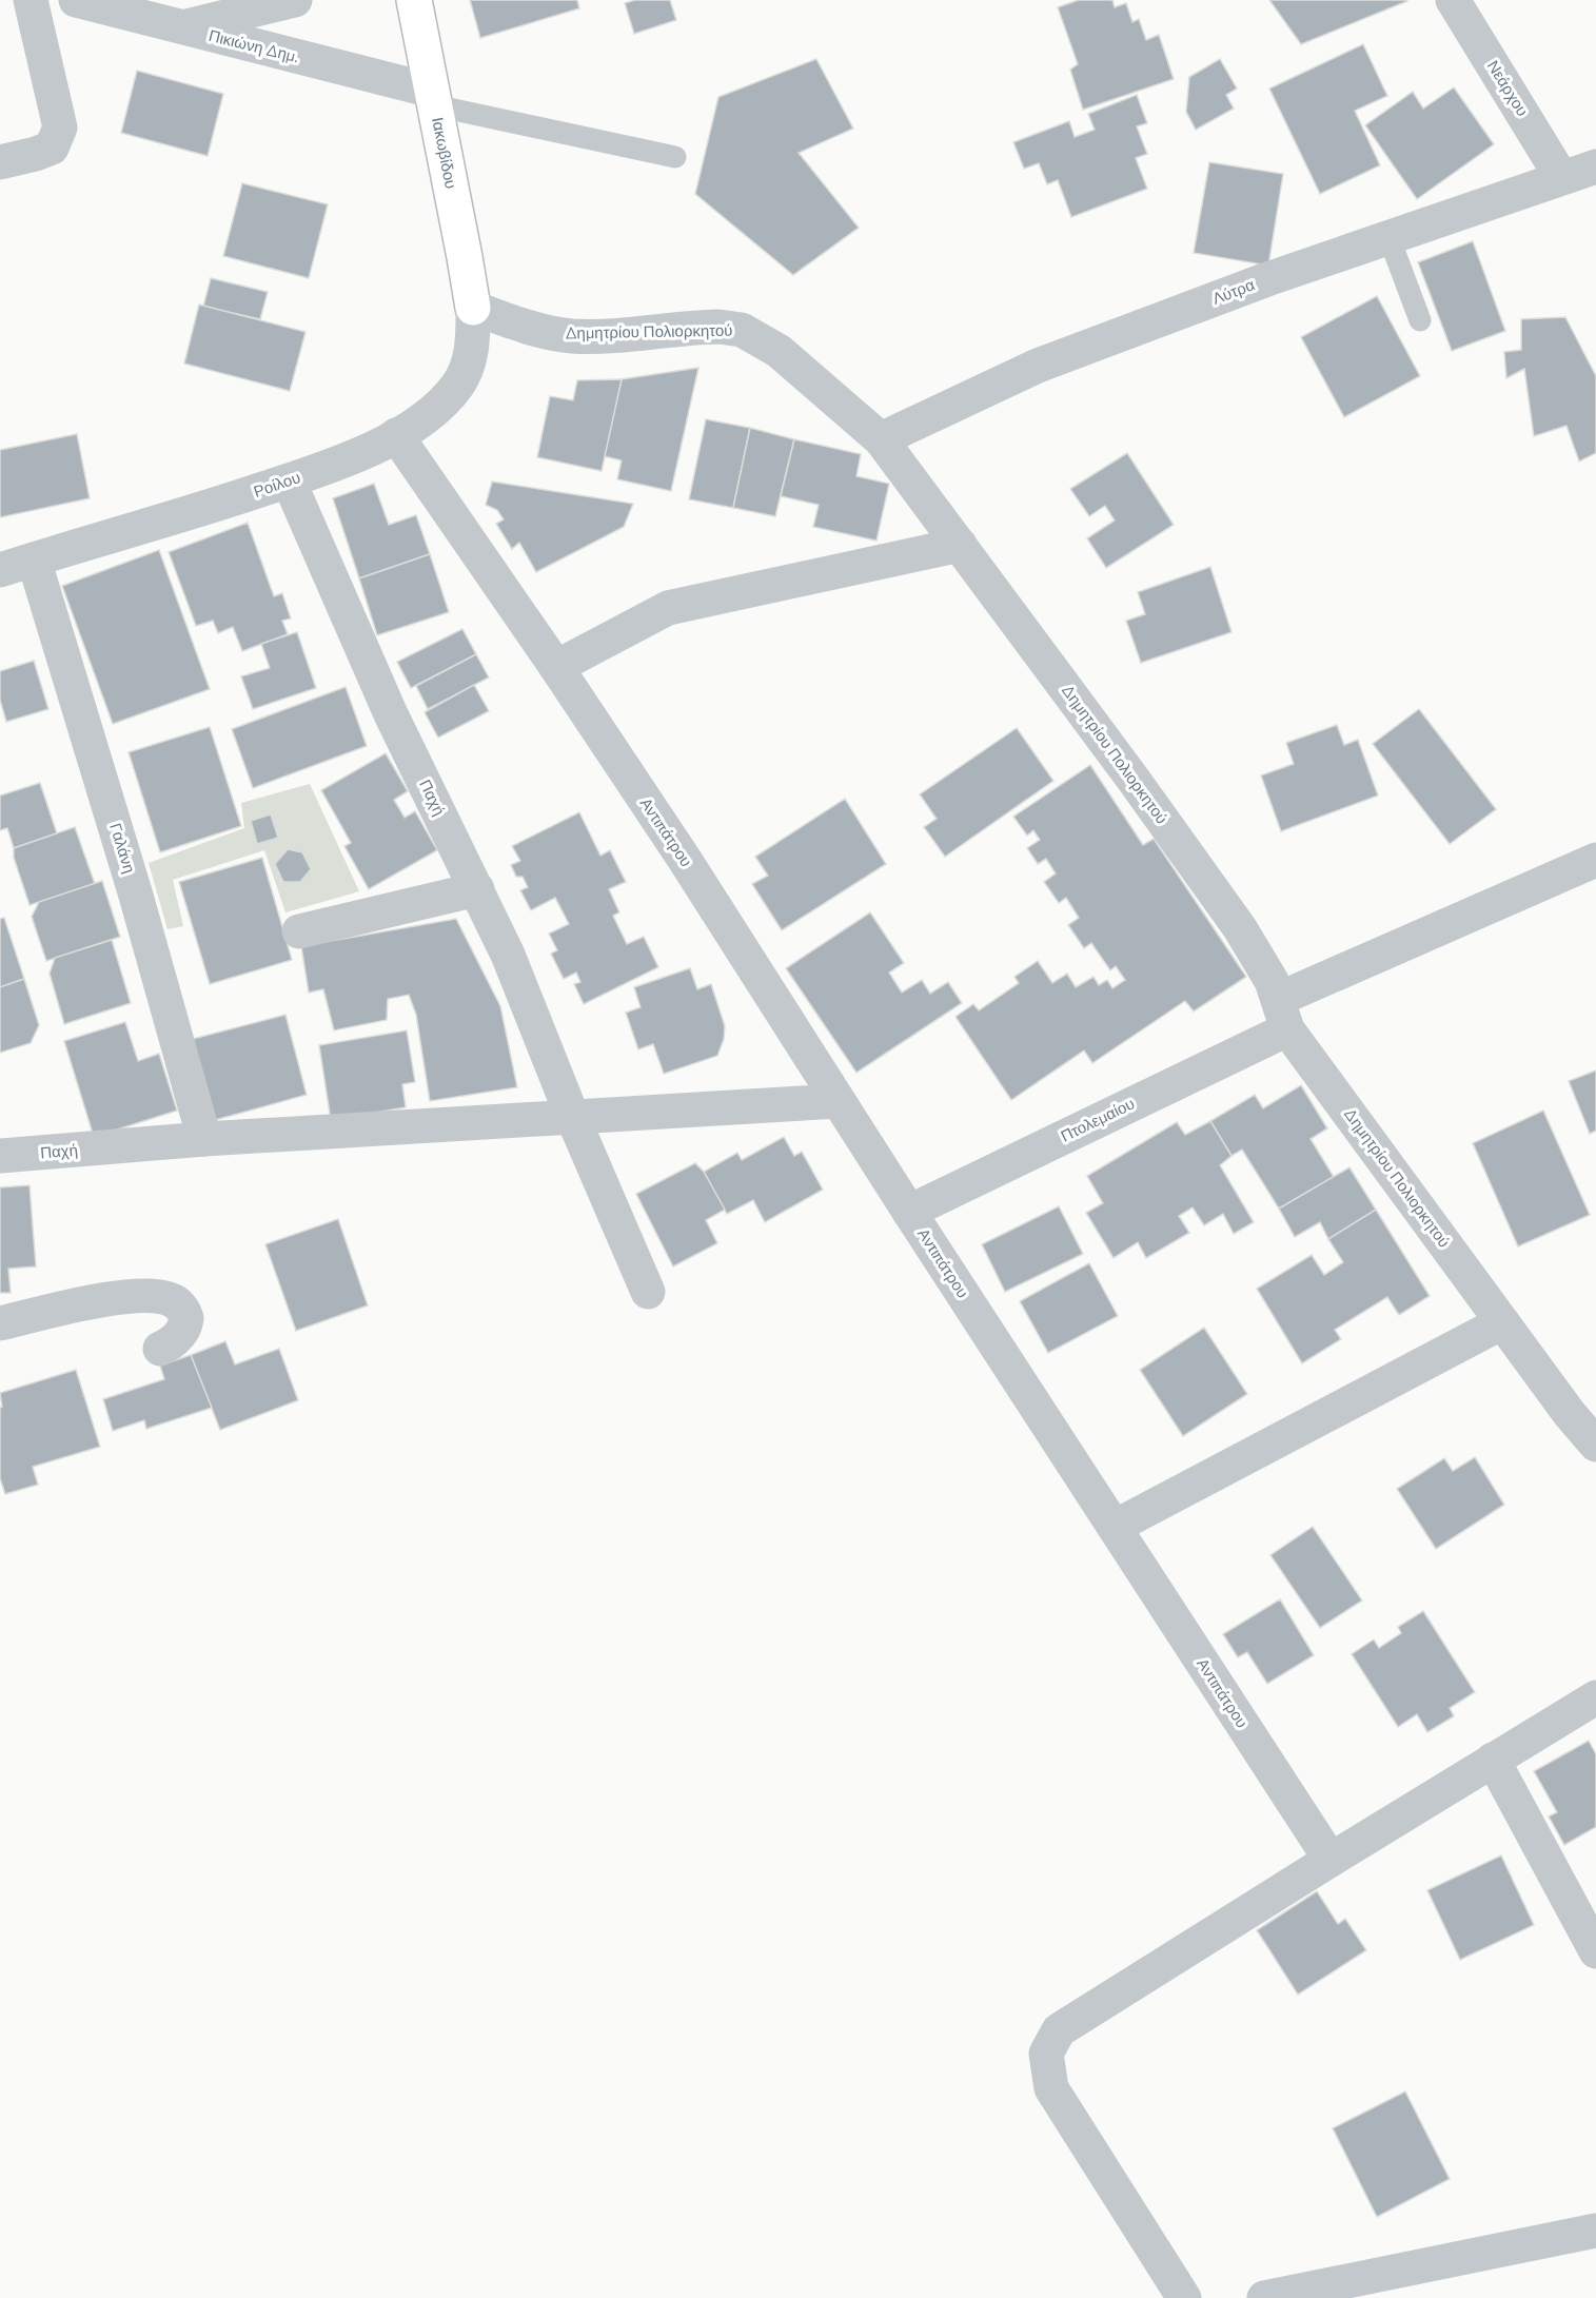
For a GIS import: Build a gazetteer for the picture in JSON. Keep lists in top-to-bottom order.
{
  "streets": {
    "street": [
      "Πικιώνη Δημ.",
      "Νεάρχου",
      "Ιακωβίδου",
      "Λύτρα",
      "Δημητρίου Πολιορκητού",
      "Ροίλου",
      "Παχή",
      "Αντιπάτρου",
      "Γαλάνη",
      "Πτολεμαίου"
    ]
  },
  "crossings": [
    ["Πικιώνη Δημ.", "Ιακωβίδου"],
    ["Νεάρχου", "Λύτρα"],
    ["Ιακωβίδου", "Δημητρίου Πολιορκητού"],
    ["Ιακωβίδου", "Ροίλου"],
    ["Λύτρα", "Δημητρίου Πολιορκητού"],
    ["Δημητρίου Πολιορκητού", "Ροίλου"],
    ["Δημητρίου Πολιορκητού", "Πτολεμαίου"],
    ["Ροίλου", "Παχή"],
    ["Ροίλου", "Αντιπάτρου"],
    ["Ροίλου", "Γαλάνη"],
    ["Παχή", "Αντιπάτρου"],
    ["Παχή", "Γαλάνη"],
    ["Αντιπάτρου", "Πτολεμαίου"]
  ]
}
